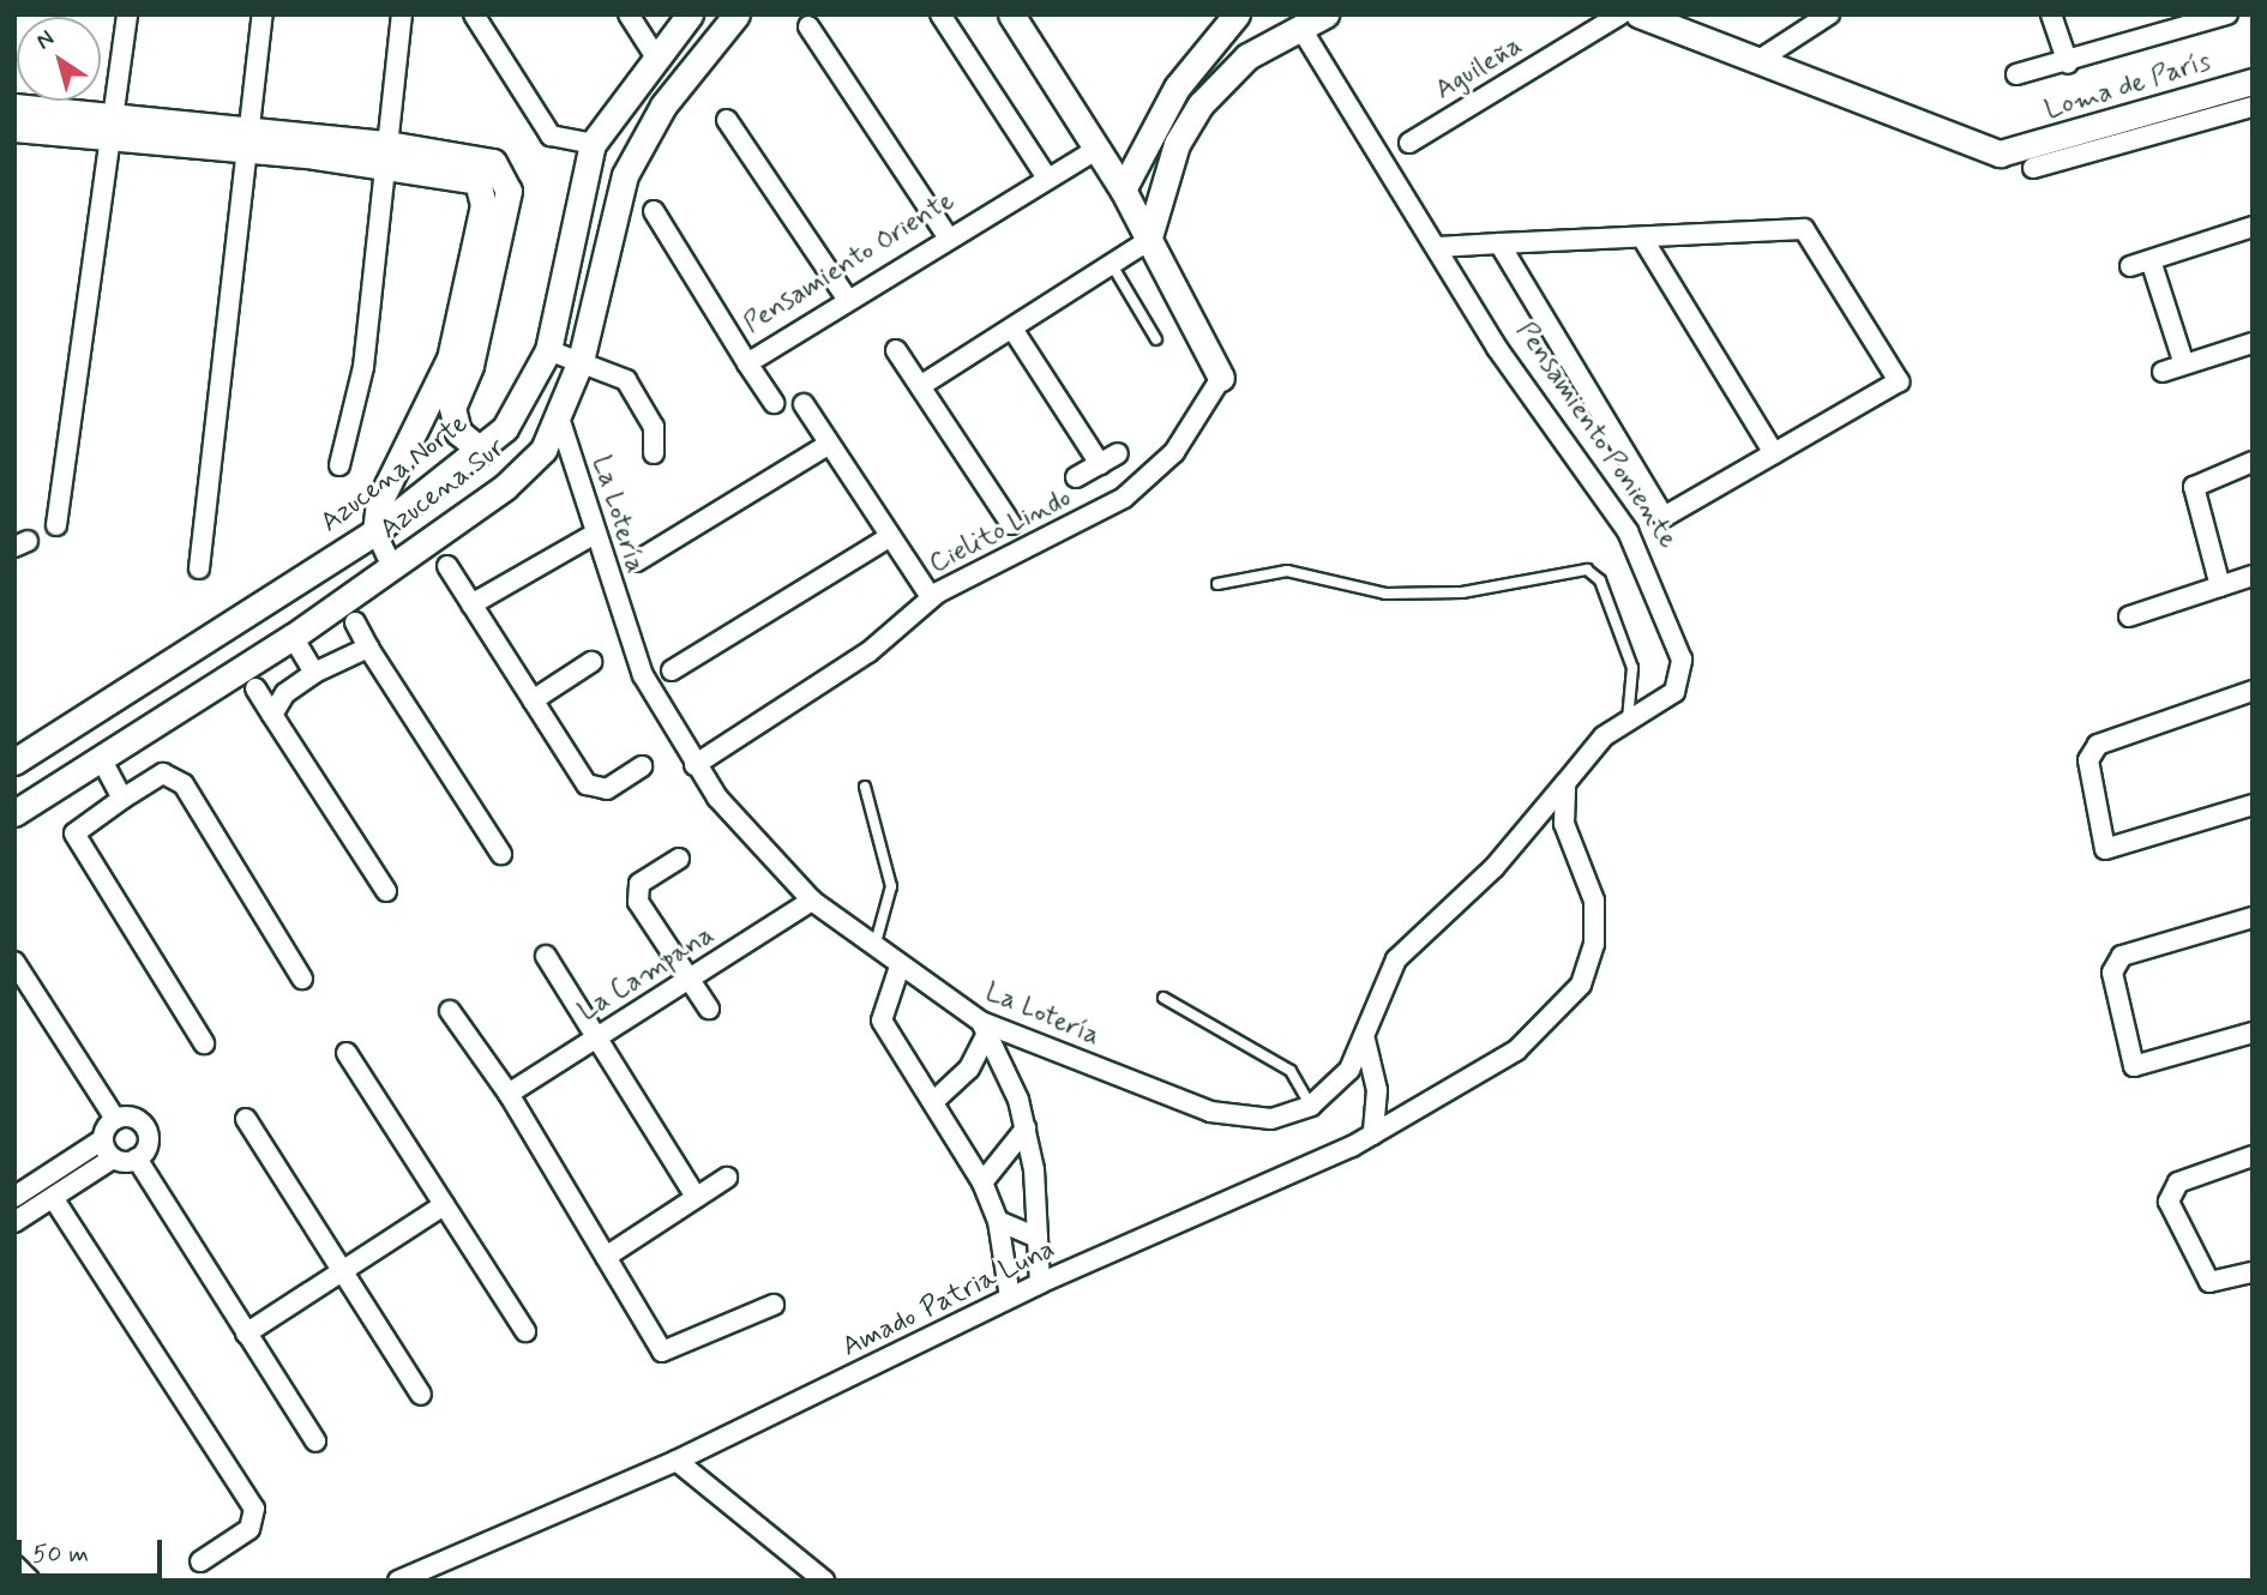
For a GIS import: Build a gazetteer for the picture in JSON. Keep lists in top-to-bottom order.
{
  "streets": {
    "street": [
      "Aguileña",
      "Loma de París",
      "Pensamiento Oriente",
      "Pensamiento Poniente",
      "Azucena Norte",
      "Azucena Sur",
      "La Lotería",
      "Cielito Lindo",
      "La Campana",
      "Amado Patria Luna"
    ]
  },
  "crossings": [
    ["Pensamiento Poniente", "La Lotería"],
    ["Pensamiento Poniente", "Amado Patria Luna"],
    ["Azucena Sur", "La Lotería"],
    ["La Lotería", "Cielito Lindo"],
    ["La Lotería", "La Campana"],
    ["La Lotería", "Amado Patria Luna"]
  ],
  "scale_bar": "50 m",
  "north": "top left"
}
